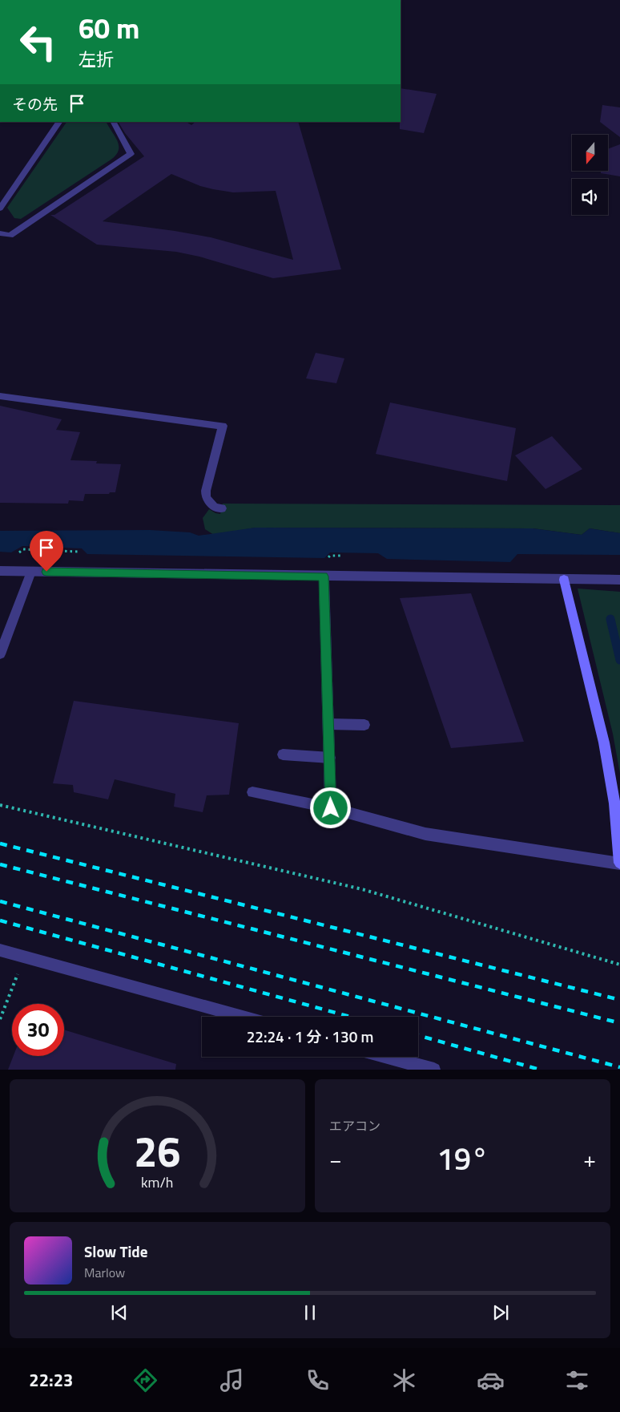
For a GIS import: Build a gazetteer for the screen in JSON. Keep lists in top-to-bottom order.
{
  "north": "bottom",
  "page": {
    "turn": ["60 m", "左折"],
    "then": "その先",
    "limit": "30",
    "trip": "22:24 · 1 分 · 130 m",
    "tile": "エアコン",
    "heat": ["−", "19°", "+"],
    "song": ["Slow Tide", "Marlow"],
    "tabs": "22:23",
    "gauge": ["26", "km/h"]
  }
}
